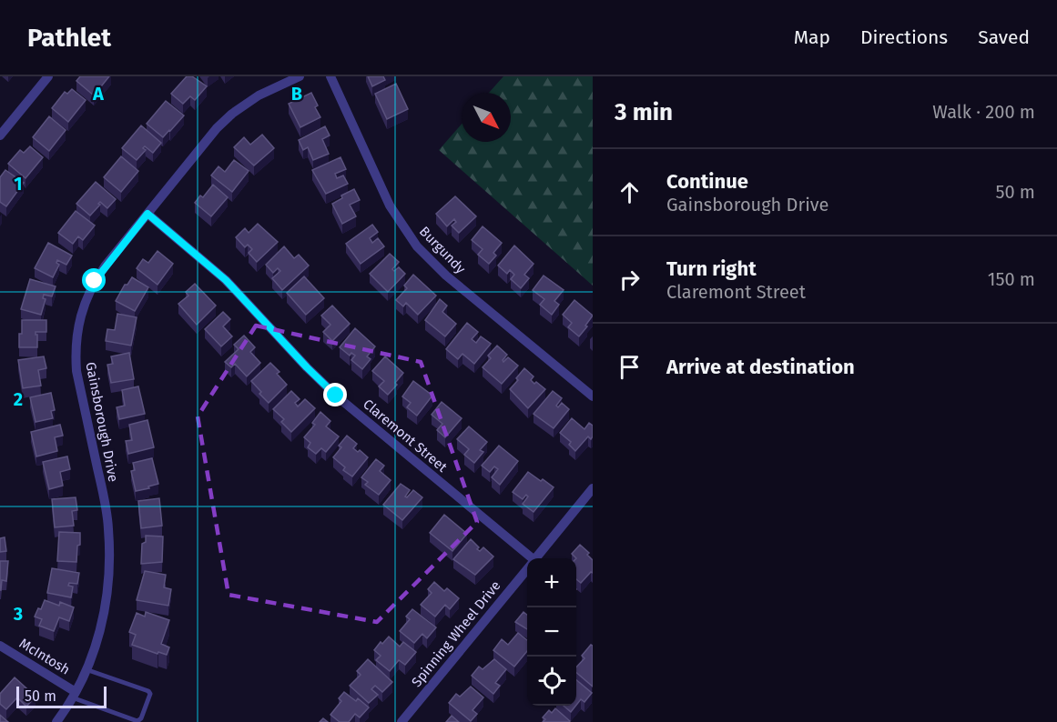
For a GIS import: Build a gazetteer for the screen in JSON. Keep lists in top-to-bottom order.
{
  "streets": {
    "street": [
      "Burgundy",
      "Gainsborough Drive",
      "Claremont Street",
      "Spinning Wheel Drive",
      "McIntosh"
    ]
  },
  "crossings": [
    ["Gainsborough Drive", "Claremont Street"],
    ["Gainsborough Drive", "McIntosh"]
  ],
  "scale_bar": "50 m",
  "north": "bottom right",
  "page": {
    "header": "Pathlet",
    "nav": ["Map", "Directions", "Saved"],
    "heading": ["3 min", "Walk · 200 m"],
    "list": [
      ["Continue", "Gainsborough Drive", "50 m"],
      ["Turn right", "Claremont Street", "150 m"],
      "Arrive at destination"
    ],
    "map_buttons": ["+", "−"],
    "scale": "50 m"
  },
  "grid": {
    "columns": ["A", "B"],
    "rows": ["1", "2", "3"]
  }
}
